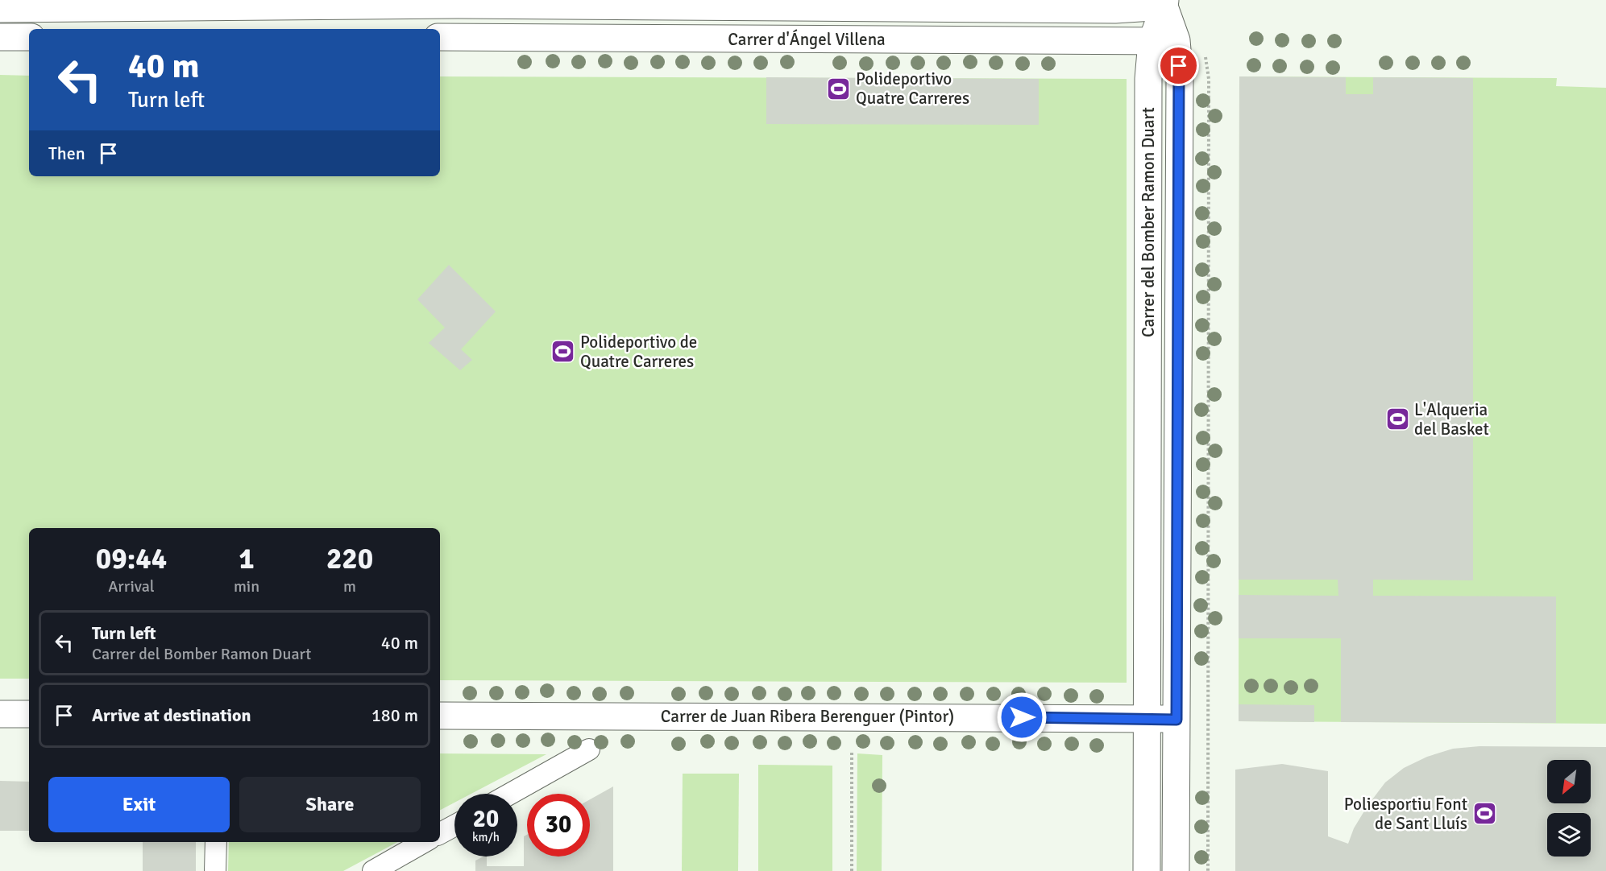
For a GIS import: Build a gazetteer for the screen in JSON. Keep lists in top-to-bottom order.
{
  "streets": {
    "street": ["Carrer d'Ángel Villena", "Carrer del Bomber Ramon Duart", "Carrer de Juan Ribera Berenguer (Pintor)"]
  },
  "crossings": [
    ["Carrer d'Ángel Villena", "Carrer del Bomber Ramon Duart"],
    ["Carrer del Bomber Ramon Duart", "Carrer de Juan Ribera Berenguer (Pintor)"]
  ],
  "places": {
    "sports": [
      "Polideportivo Quatre Carreres",
      "Polideportivo de Quatre Carreres",
      "L'Alqueria del Basket",
      "Poliesportiu Font de Sant Lluís"
    ]
  },
  "north": "bottom left",
  "page": {
    "turn": ["40 m", "Turn left"],
    "then": "Then",
    "eta": [
      "09:44",
      "Arrival",
      "1",
      "min",
      "220",
      "m"
    ],
    "list": [
      {
        "name": "Turn left",
        "note": "Carrer del Bomber Ramon Duart",
        "value": "40 m"
      },
      {
        "name": "Arrive at destination",
        "value": "180 m"
      }
    ],
    "buttons": ["Exit", "Share"],
    "speed": "20 km/h",
    "limit": "30"
  }
}
